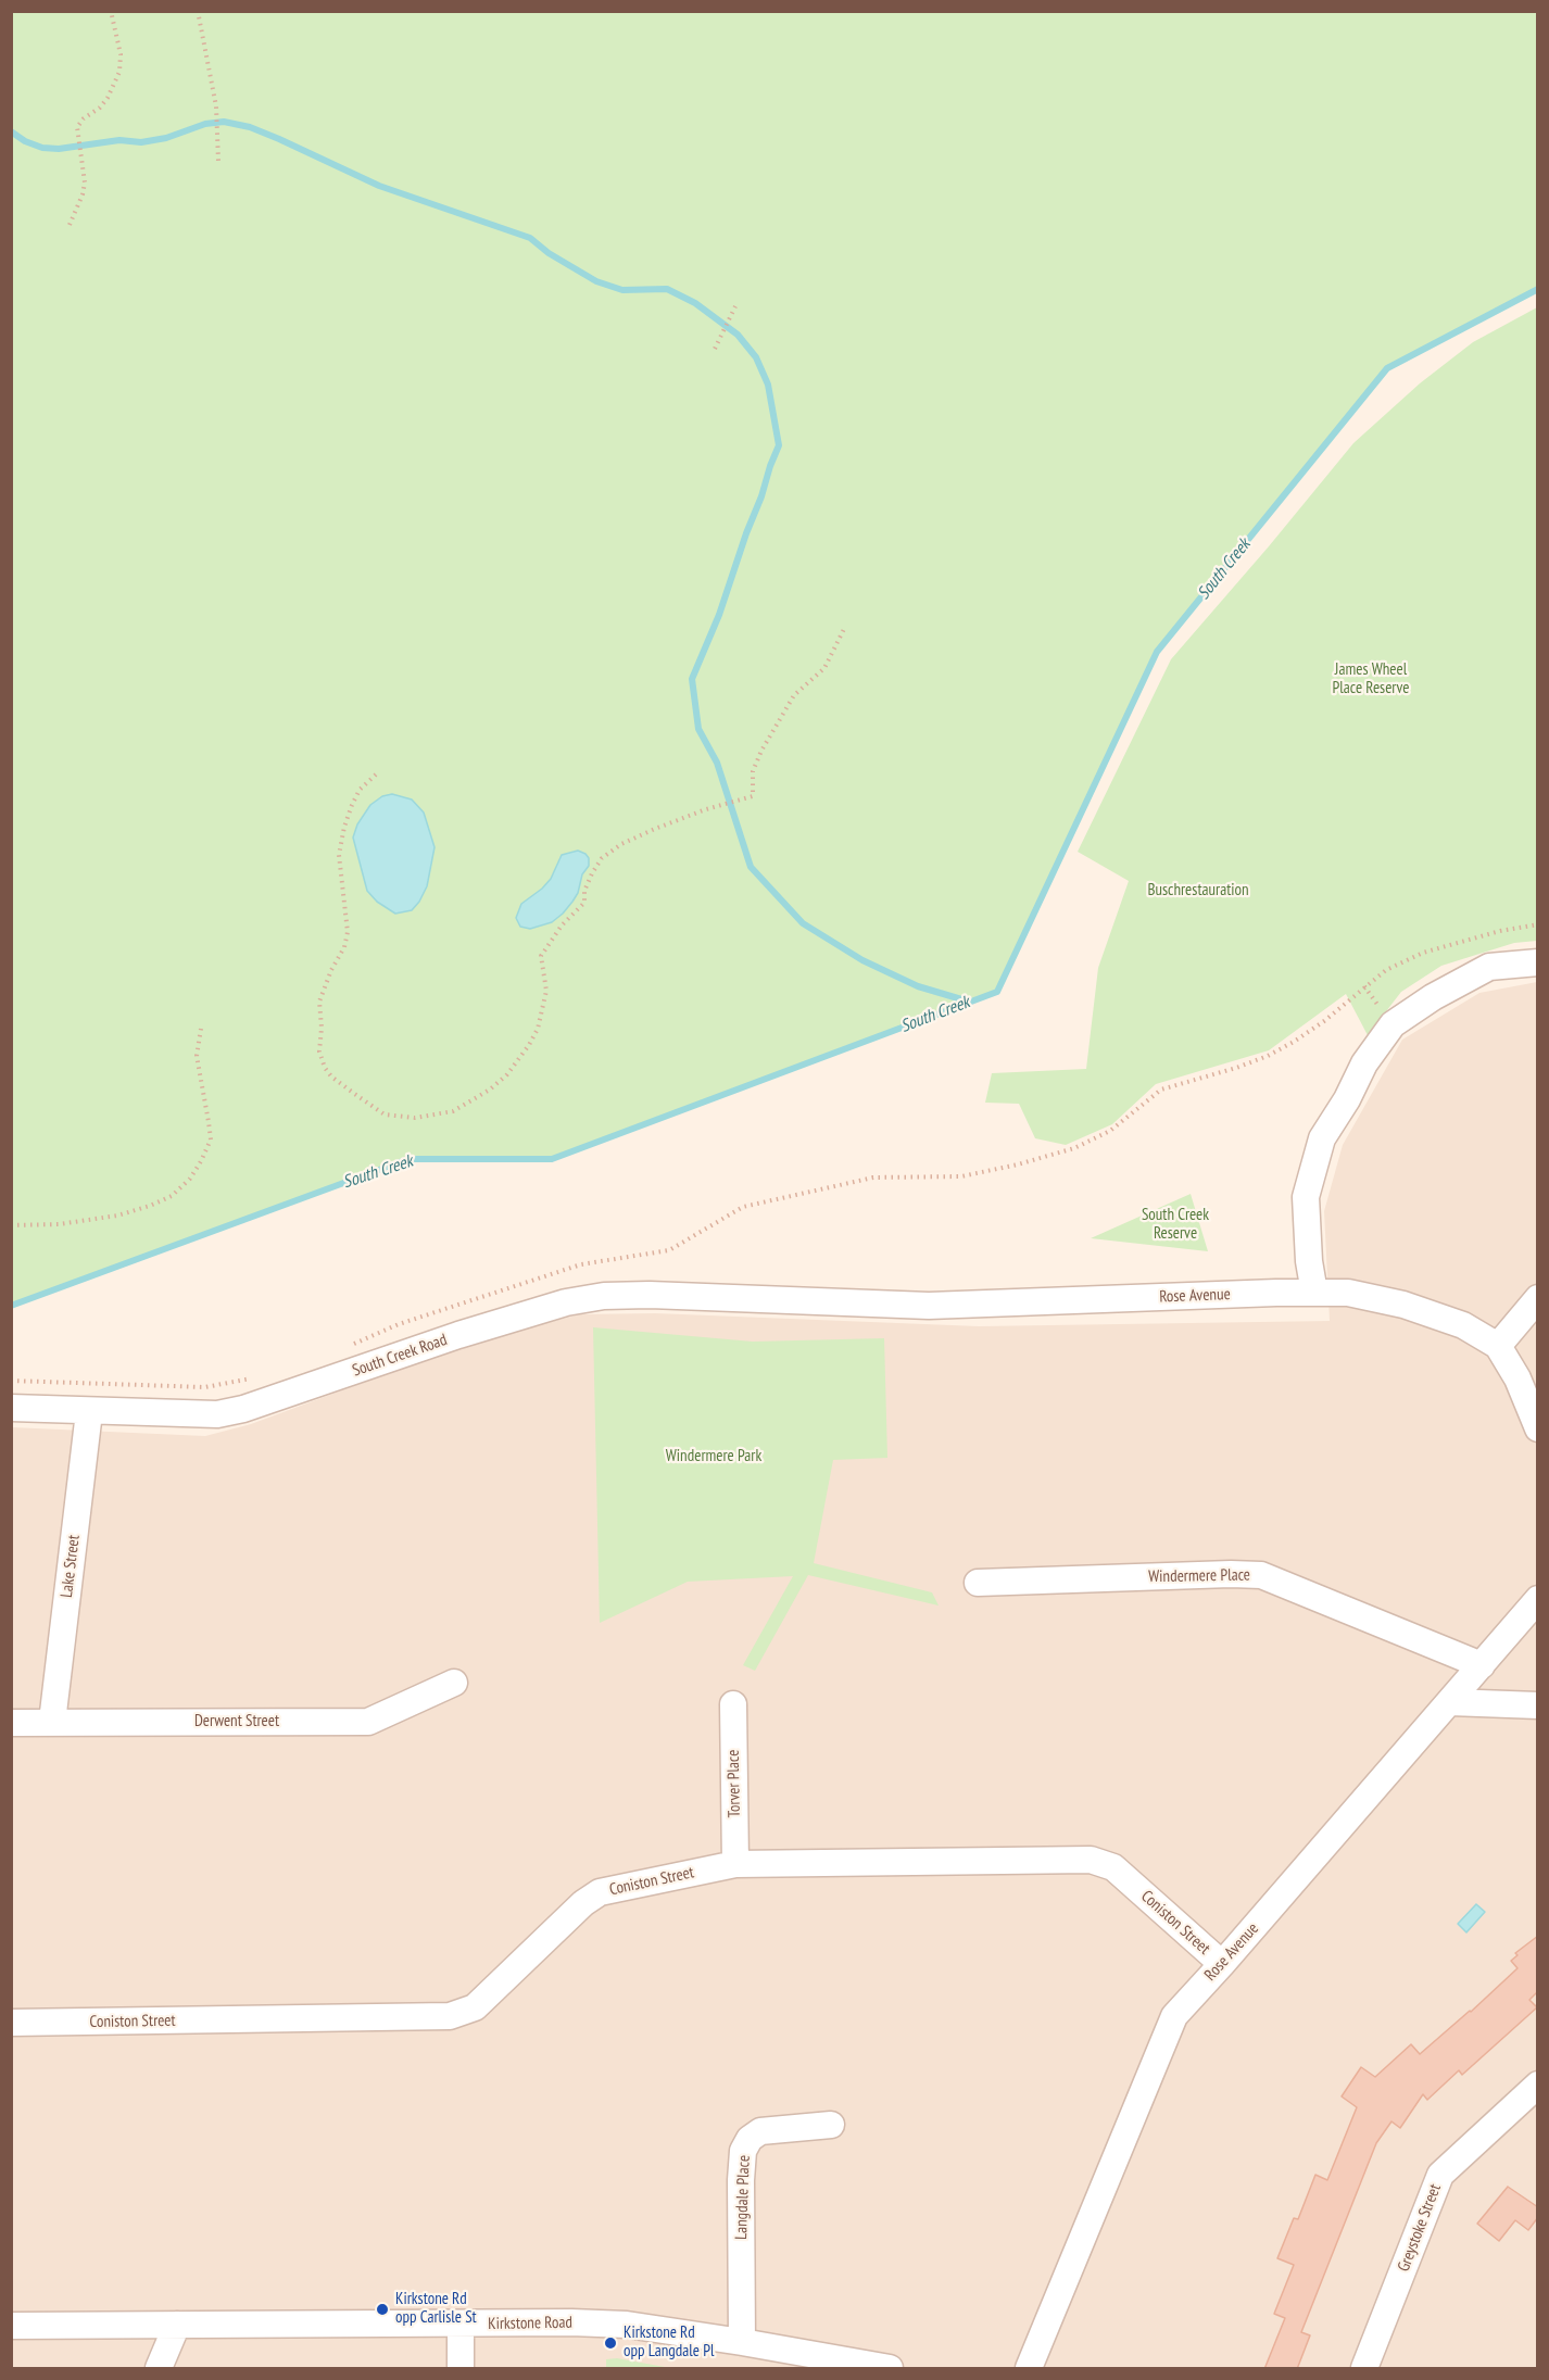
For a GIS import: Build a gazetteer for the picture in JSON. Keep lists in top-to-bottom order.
{
  "streets": {
    "street": [
      "Rose Avenue",
      "South Creek Road",
      "Lake Street",
      "Windermere Place",
      "Derwent Street",
      "Torver Place",
      "Coniston Street",
      "Langdale Place",
      "Greystoke Street",
      "Kirkstone Road"
    ]
  },
  "crossings": [
    ["Rose Avenue", "South Creek Road"],
    ["Rose Avenue", "Windermere Place"],
    ["Rose Avenue", "Coniston Street"],
    ["South Creek Road", "Lake Street"],
    ["Lake Street", "Derwent Street"],
    ["Torver Place", "Coniston Street"],
    ["Langdale Place", "Kirkstone Road"]
  ],
  "water": ["South Creek"],
  "parks": [
    "James Wheel Place Reserve",
    "Buschrestauration",
    "South Creek Reserve",
    "Windermere Park"
  ],
  "places": ["Kirkstone Rd opp Carlisle St", "Kirkstone Rd opp Langdale Pl"]
}
